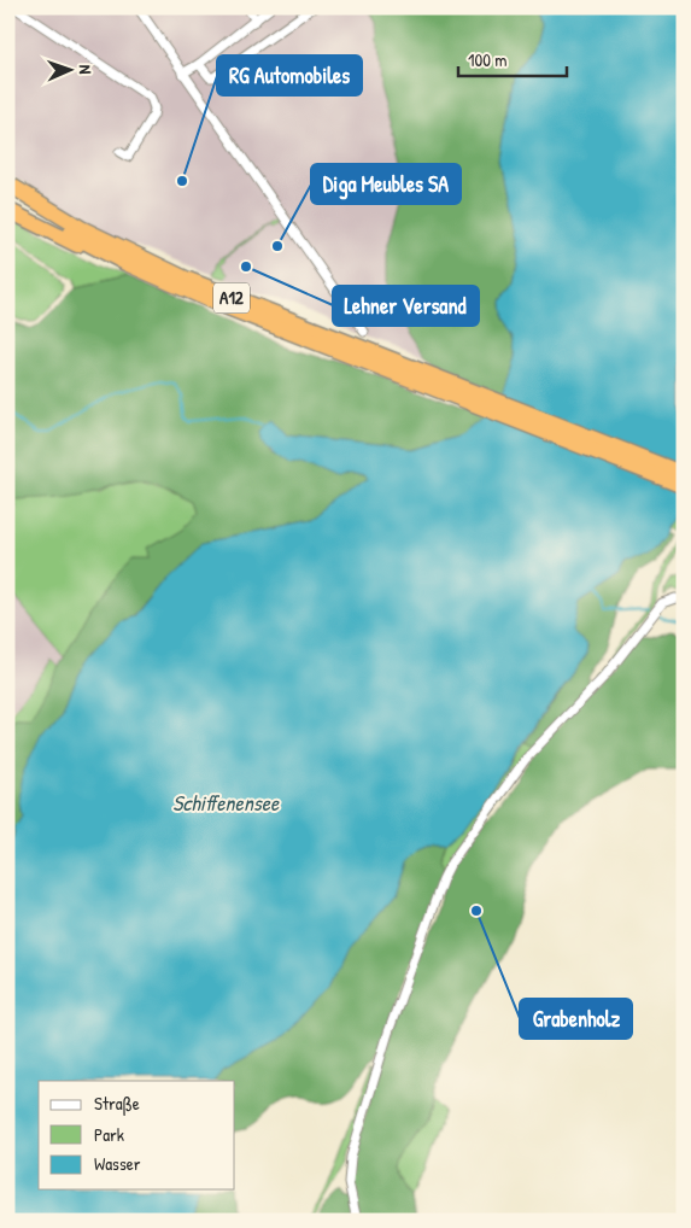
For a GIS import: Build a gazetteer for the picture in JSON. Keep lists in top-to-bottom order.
{
  "streets": {
    "highway": ["A12"]
  },
  "water": ["Schiffenensee"],
  "places": [
    "RG Automobiles",
    "Diga Meubles SA",
    "Lehner Versand",
    "Grabenholz"
  ],
  "legend": ["Straße", "Park", "Wasser"],
  "scale_bar": "100 m",
  "north": "right"
}
